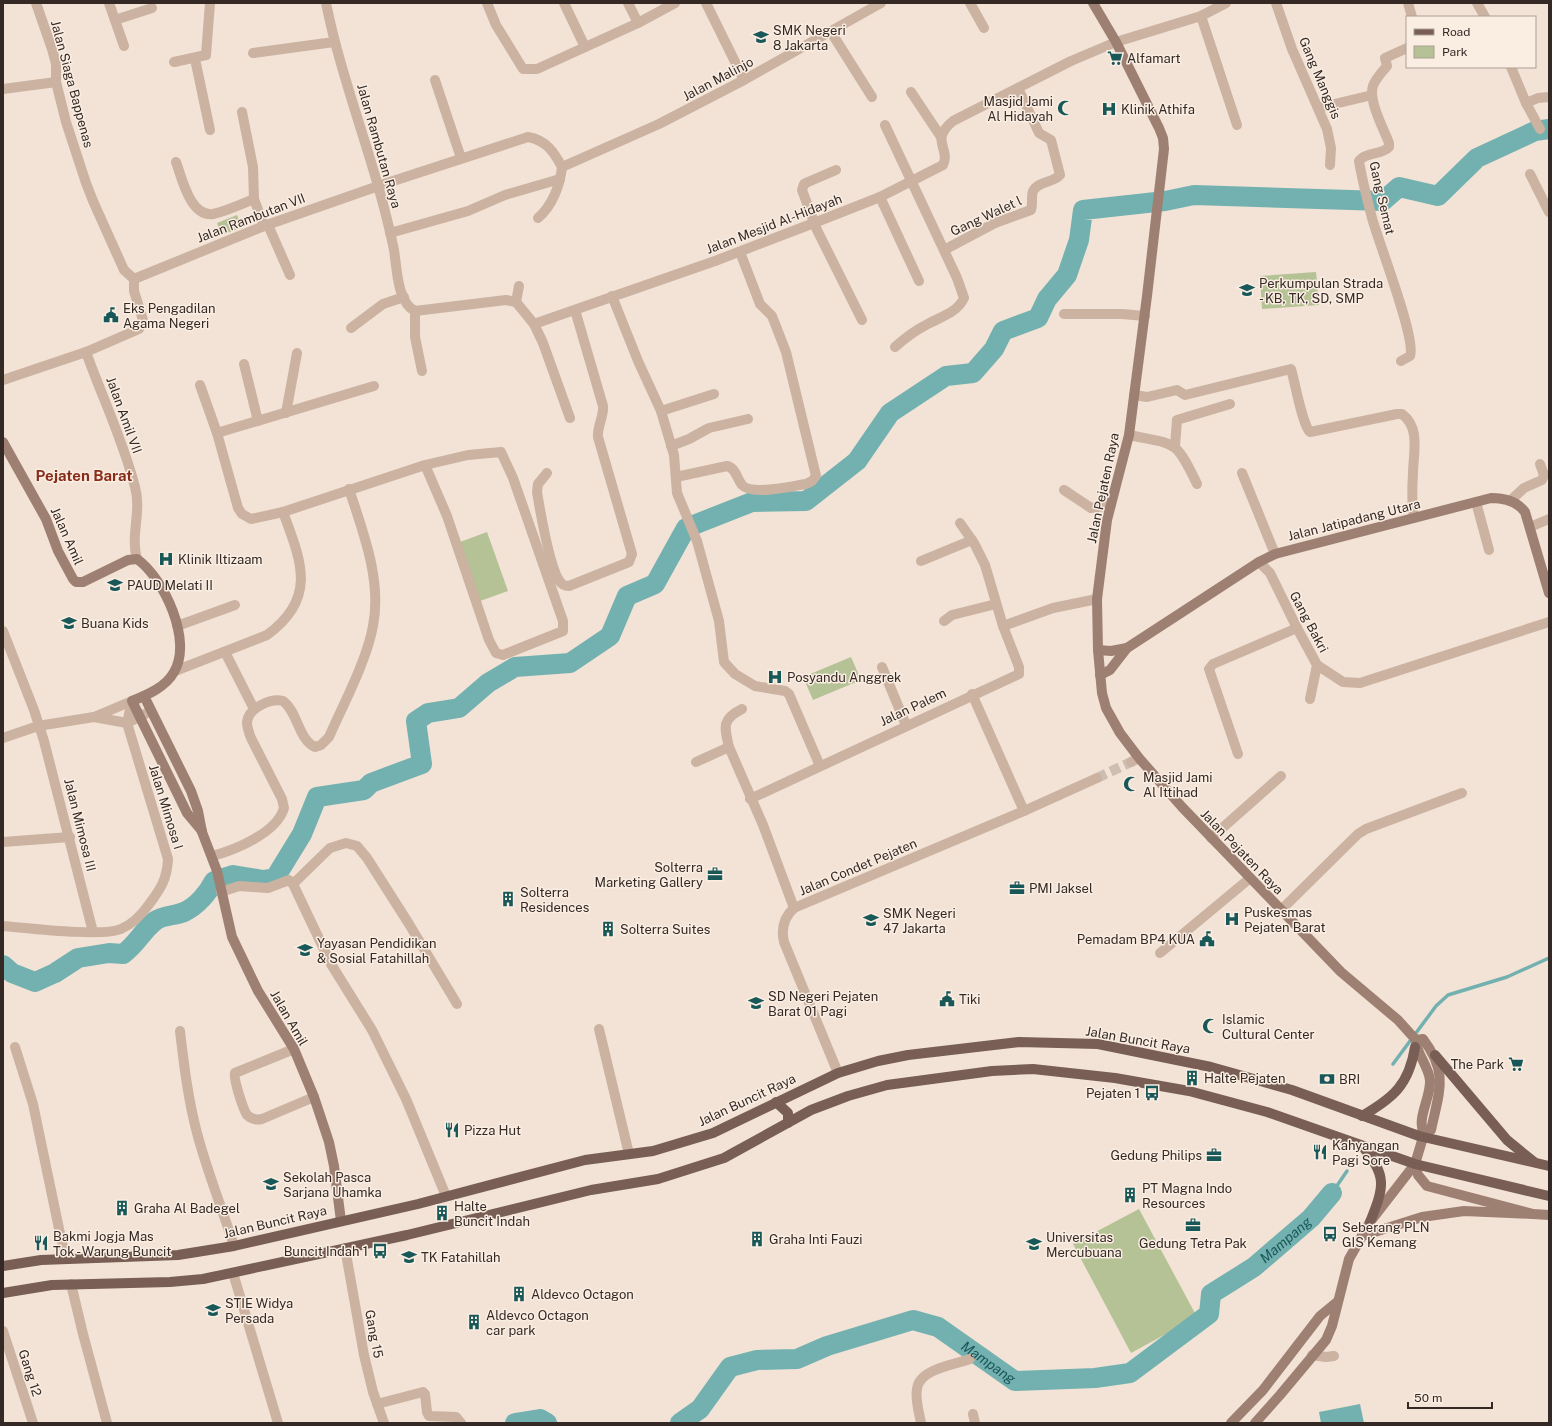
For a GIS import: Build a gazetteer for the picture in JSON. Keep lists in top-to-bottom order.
{
  "streets": {
    "main road": ["Jalan Buncit Raya"],
    "street": [
      "Gang Manggis",
      "Jalan Malinjo",
      "Jalan Siaga Bappenas",
      "Jalan Rambutan Raya",
      "Gang Semat",
      "Gang Walet l",
      "Jalan Rambutan VII",
      "Jalan Mesjid Al-Hidayah",
      "Jalan Amil VII",
      "Jalan Pejaten Raya",
      "Jalan Jatipadang Utara",
      "Jalan Amil",
      "Gang Bakri",
      "Jalan Palem",
      "Jalan Mimosa I",
      "Jalan Mimosa III",
      "Jalan Condet Pejaten",
      "Gang 15",
      "Gang 12"
    ]
  },
  "crossings": [
    ["Jalan Malinjo", "Jalan Rambutan VII"],
    ["Jalan Siaga Bappenas", "Jalan Rambutan VII"],
    ["Jalan Rambutan Raya", "Jalan Rambutan VII"],
    ["Jalan Amil VII", "Jalan Amil"],
    ["Jalan Pejaten Raya", "Jalan Jatipadang Utara"],
    ["Jalan Pejaten Raya", "Jalan Buncit Raya"],
    ["Jalan Jatipadang Utara", "Gang Bakri"],
    ["Jalan Amil", "Jalan Mimosa I"],
    ["Jalan Amil", "Jalan Buncit Raya"],
    ["Jalan Mimosa I", "Jalan Mimosa III"],
    ["Jalan Condet Pejaten", "Jalan Buncit Raya"]
  ],
  "districts": ["Pejaten Barat"],
  "water": ["Mampang"],
  "places": {
    "school or university": [
      "SMK Negeri 8 Jakarta",
      "Perkumpulan Strada - KB, TK, SD, SMP",
      "PAUD Melati II",
      "Buana Kids",
      "SMK Negeri 47 Jakarta",
      "Yayasan Pendidikan & Sosial Fatahillah",
      "SD Negeri Pejaten Barat 01 Pagi",
      "Sekolah Pasca Sarjana Uhamka",
      "Universitas Mercubuana",
      "TK Fatahillah",
      "STIE Widya Persada"
    ],
    "supermarket": ["Alfamart", "The Park"],
    "mosque": ["Masjid Jami Al Hidayah", "Masjid Jami Al Ittihad", "Islamic Cultural Center"],
    "hospital": [
      "Klinik Athifa",
      "Klinik Iltizaam",
      "Posyandu Anggrek",
      "Puskesmas Pejaten Barat"
    ],
    "public building": ["Eks Pengadilan Agama Negeri", "Pemadam BP4 KUA", "Tiki"],
    "office": [
      "Solterra Marketing Gallery",
      "PMI Jaksel",
      "Gedung Philips",
      "Gedung Tetra Pak"
    ],
    "building": [
      "Solterra Residences",
      "Solterra Suites",
      "Halte Pejaten",
      "PT Magna Indo Resources",
      "Graha Al Badegel",
      "Halte Buncit Indah",
      "Graha Inti Fauzi",
      "Aldevco Octagon",
      "Aldevco Octagon car park"
    ],
    "bank": ["BRI"],
    "bus stop": ["Pejaten 1", "Seberang PLN GIS Kemang", "Buncit Indah 1"],
    "restaurant": ["Pizza Hut", "Kahyangan Pagi Sore", "Bakmi Jogja Mas Tok - Warung Buncit"]
  },
  "legend": ["Road", "Park"],
  "scale_bar": "50 m"
}
